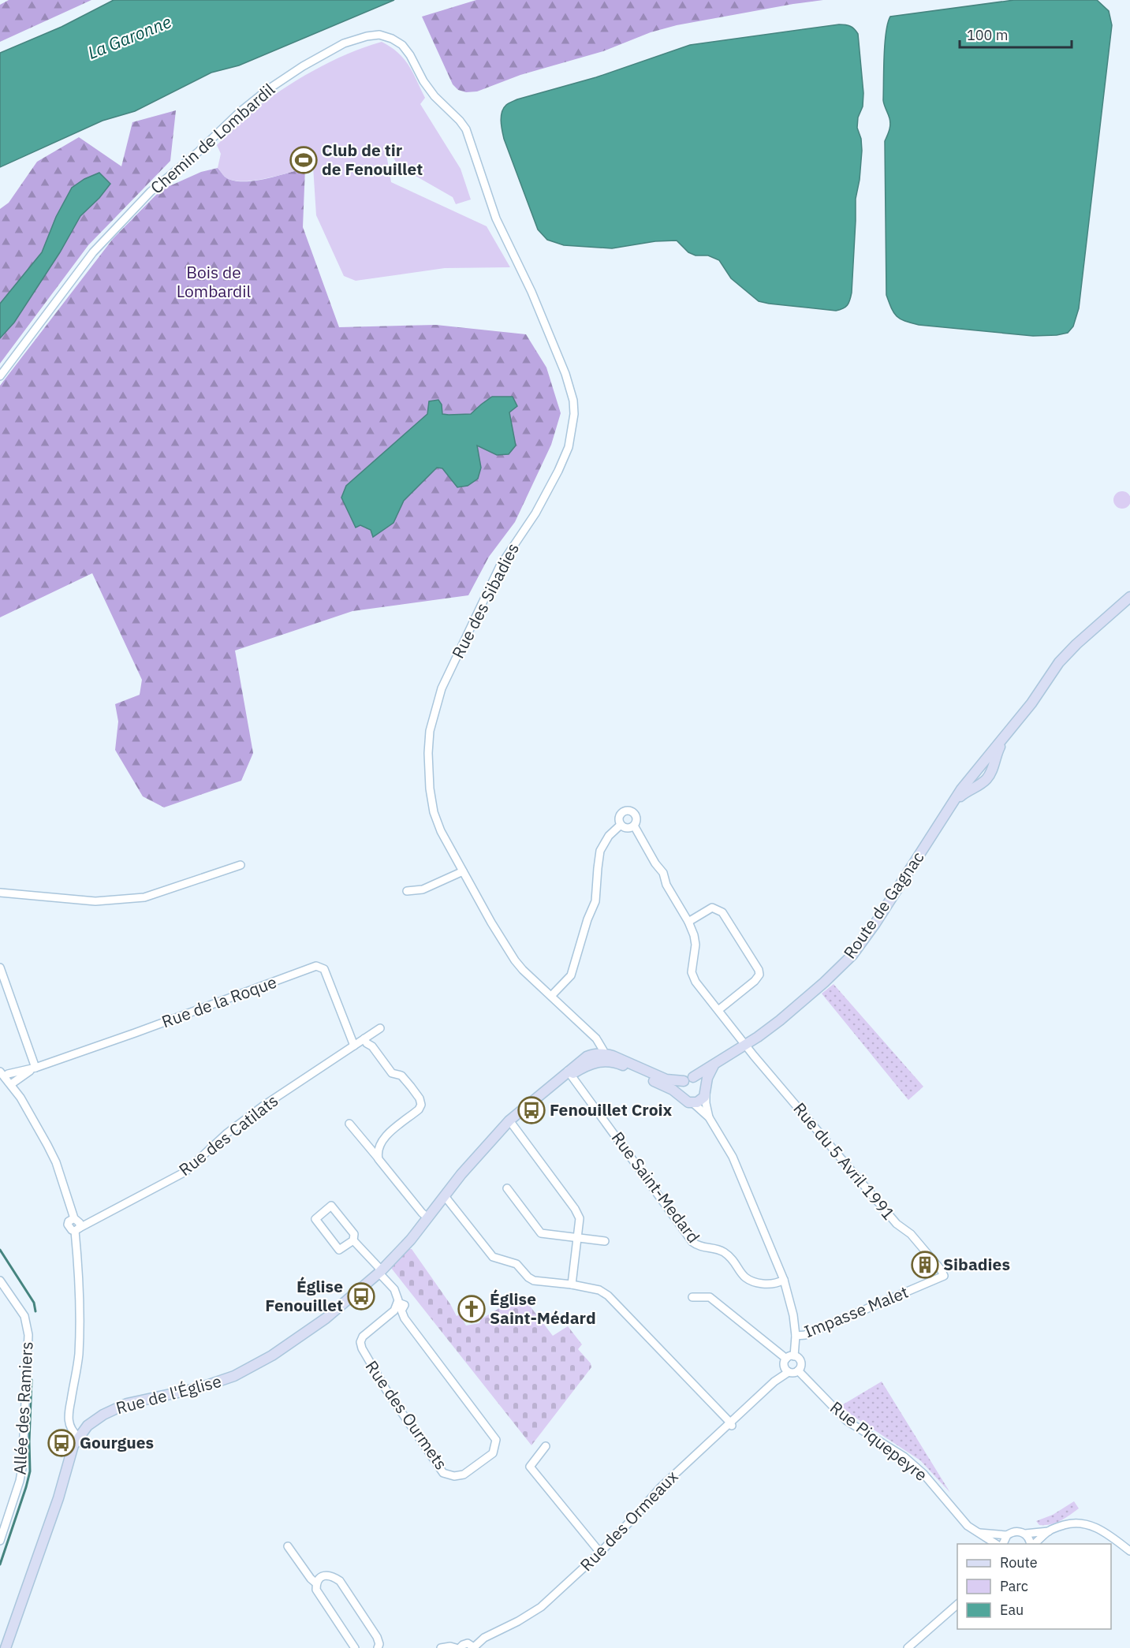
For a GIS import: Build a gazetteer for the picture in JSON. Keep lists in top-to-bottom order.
{
  "streets": {
    "main road": ["Route de Gagnac", "Rue de l'Église"],
    "street": [
      "Chemin de Lombardil",
      "Rue des Sibadies",
      "Rue de la Roque",
      "Rue des Catilats",
      "Rue du 5 Avril 1991",
      "Rue Saint-Medard",
      "Impasse Malet",
      "Allée des Ramiers",
      "Rue des Ourmets",
      "Rue Piquepeyre",
      "Rue des Ormeaux"
    ]
  },
  "crossings": [
    ["Chemin de Lombardil", "Rue des Sibadies"],
    ["Rue des Sibadies", "Rue de l'Église"],
    ["Route de Gagnac", "Rue du 5 Avril 1991"],
    ["Route de Gagnac", "Rue des Ormeaux"],
    ["Rue de la Roque", "Rue des Catilats"],
    ["Rue du 5 Avril 1991", "Impasse Malet"],
    ["Rue Saint-Medard", "Rue de l'Église"],
    ["Rue Saint-Medard", "Rue des Ormeaux"],
    ["Impasse Malet", "Rue des Ormeaux"],
    ["Rue de l'Église", "Rue des Ourmets"],
    ["Rue Piquepeyre", "Rue des Ormeaux"]
  ],
  "water": ["La Garonne"],
  "parks": ["Bois de Lombardil"],
  "places": {
    "sports": ["Club de tir de Fenouillet"],
    "bus stop": ["Fenouillet Croix", "Église Fenouillet", "Gourgues"],
    "building": ["Sibadies"],
    "church": ["Église Saint-Médard"]
  },
  "legend": ["Route", "Parc", "Eau"],
  "scale_bar": "100 m"
}
